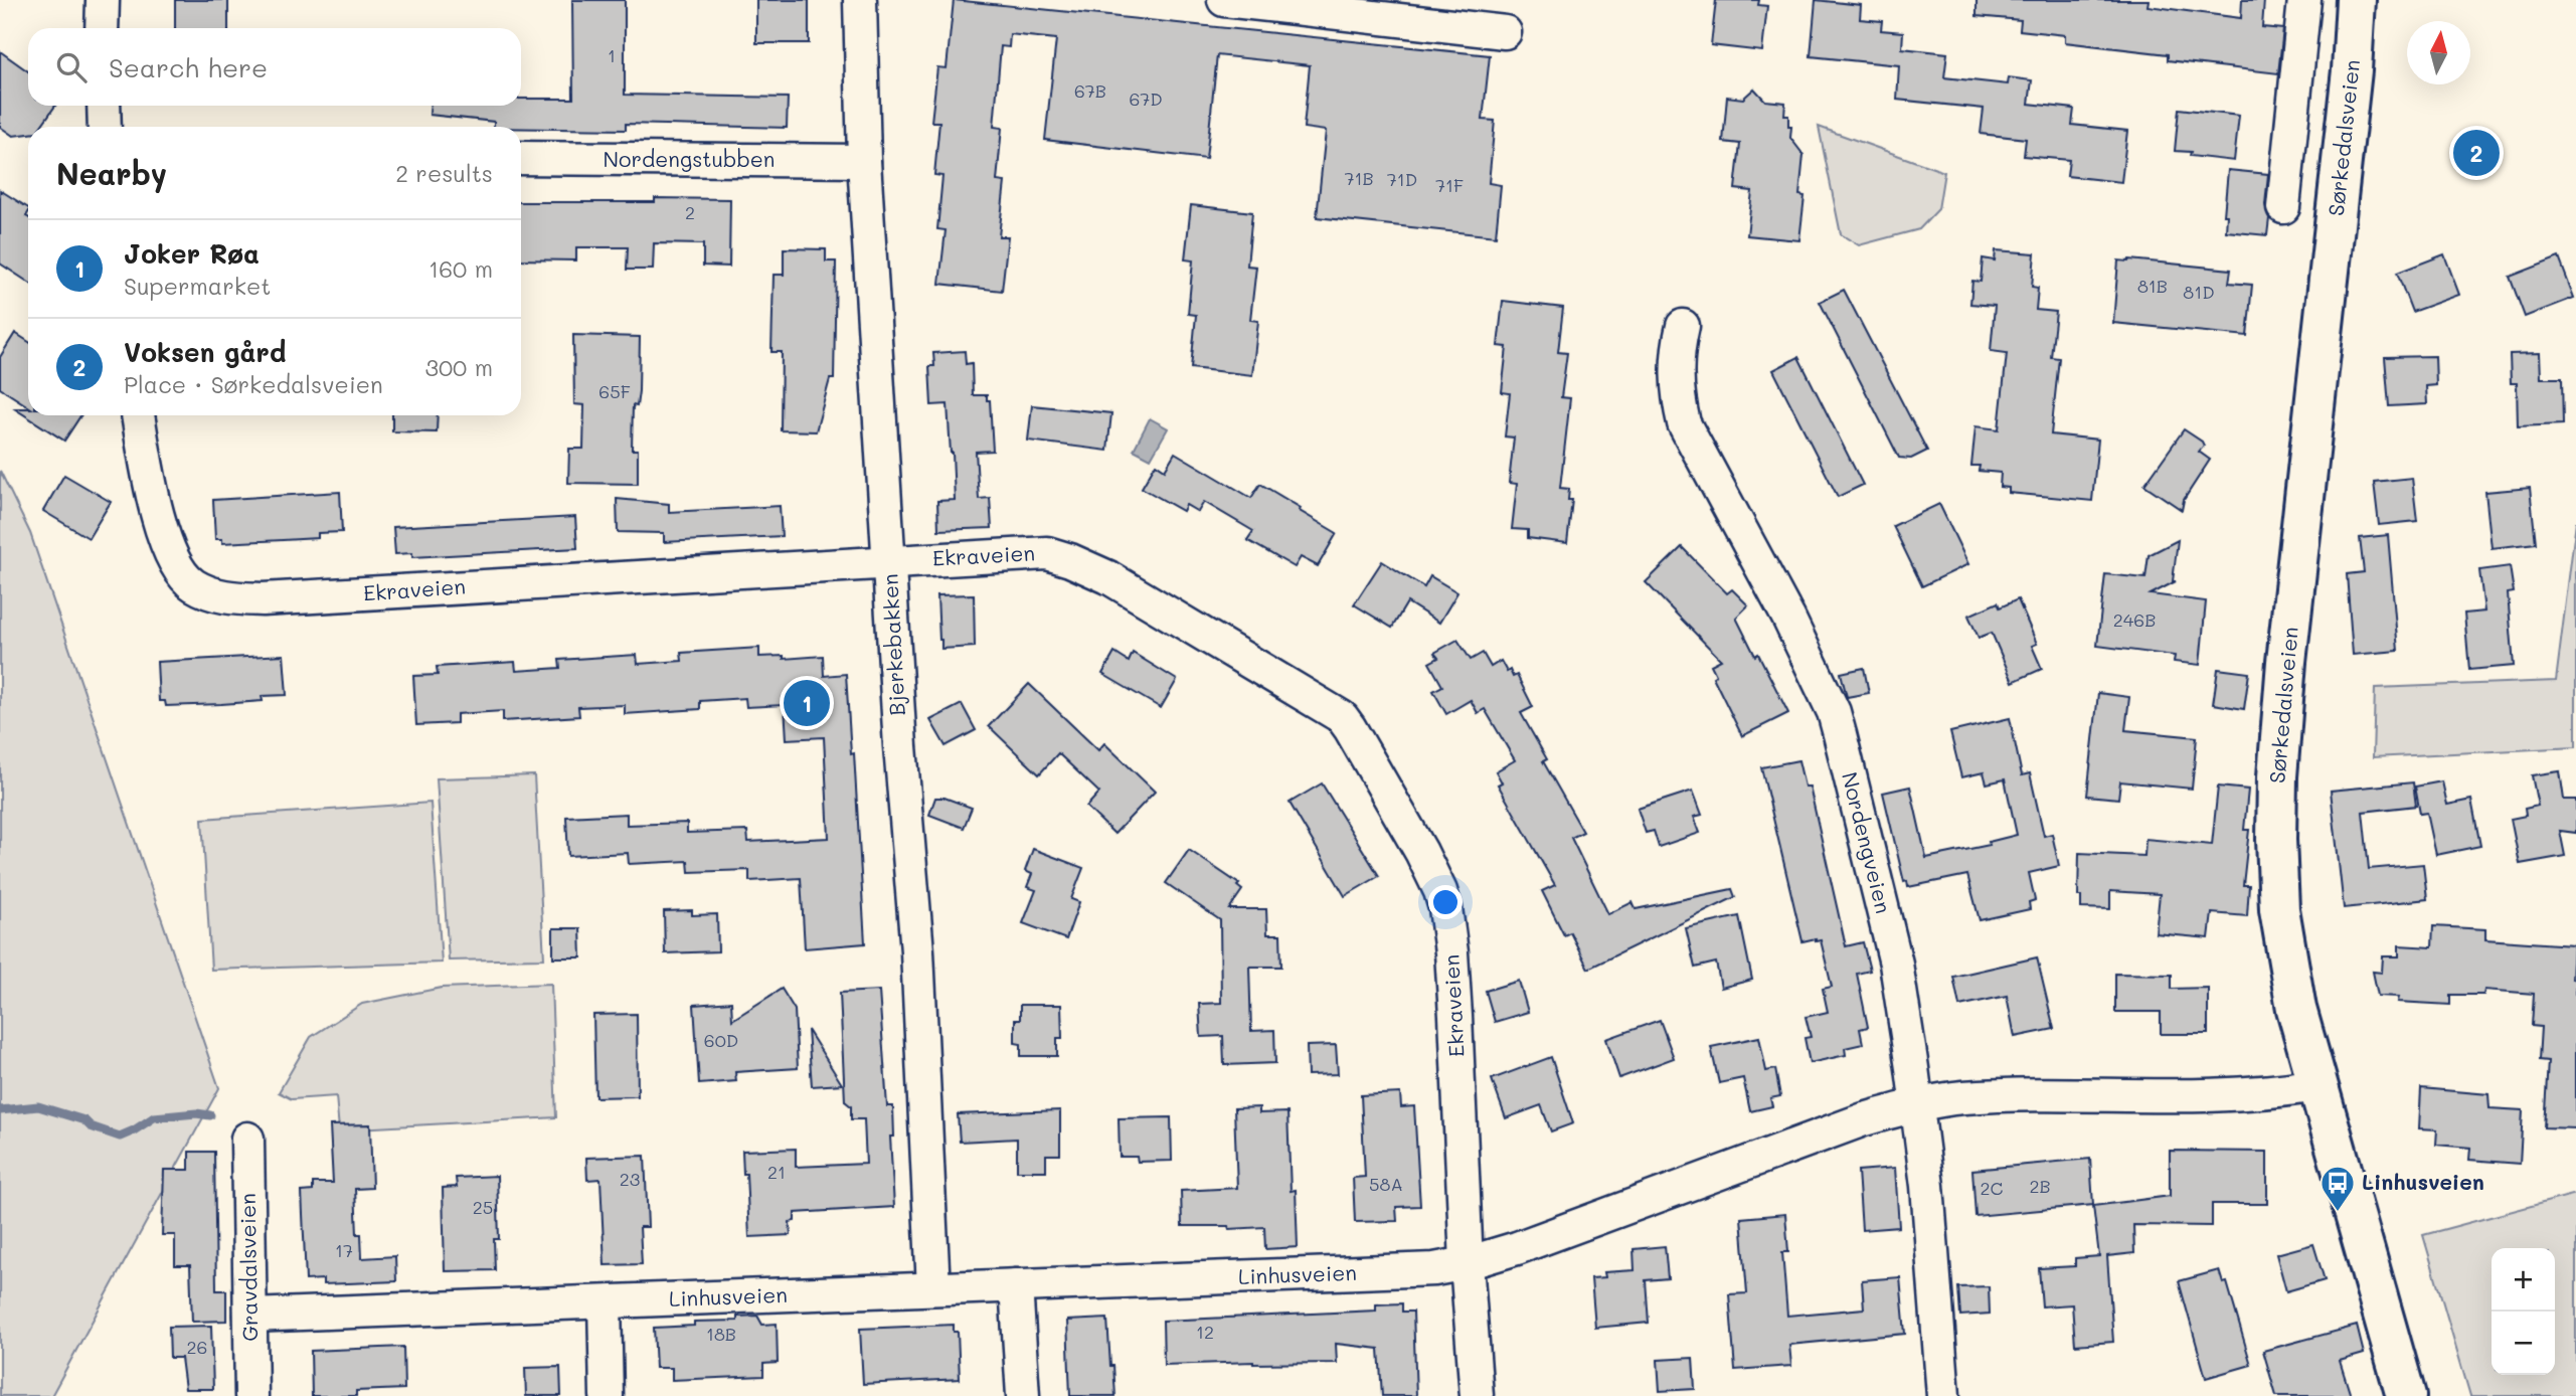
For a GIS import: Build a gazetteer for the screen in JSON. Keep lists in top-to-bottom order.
{
  "streets": {
    "main road": ["Sørkedalsveien"],
    "street": [
      "Nordengstubben",
      "Ekraveien",
      "Bjerkebakken",
      "Nordengveien",
      "Gravdalsveien",
      "Linhusveien"
    ]
  },
  "crossings": [
    ["Sørkedalsveien", "Linhusveien"],
    ["Nordengstubben", "Bjerkebakken"],
    ["Ekraveien", "Bjerkebakken"],
    ["Ekraveien", "Linhusveien"],
    ["Bjerkebakken", "Linhusveien"],
    ["Nordengveien", "Linhusveien"],
    ["Gravdalsveien", "Linhusveien"]
  ],
  "places": {
    "bus stop": ["Linhusveien"]
  },
  "house_numbers": [
    "1",
    "67B",
    "67D",
    "71B",
    "71D",
    "71F",
    "2",
    "81B",
    "81D",
    "65F",
    "246B",
    "60D",
    "21",
    "23",
    "58A",
    "2B",
    "2C",
    "25",
    "17",
    "12",
    "18B",
    "26"
  ],
  "north": "top",
  "page": {
    "search": "Search here",
    "pins": ["2", "1"],
    "heading": ["Nearby", "2 results"],
    "list": [
      {
        "mark": "1",
        "name": "Joker Røa",
        "note": "Supermarket",
        "value": "160 m"
      },
      {
        "mark": "2",
        "name": "Voksen gård",
        "note": "Place · Sørkedalsveien",
        "value": "300 m"
      }
    ],
    "map_buttons": ["+", "−"]
  }
}
